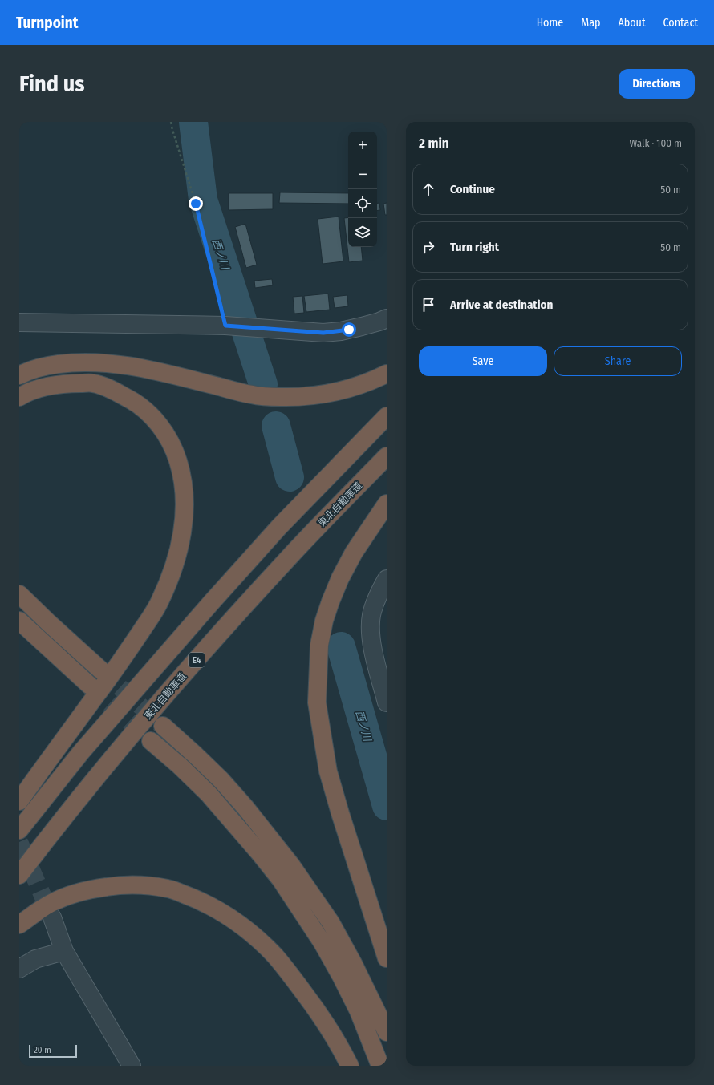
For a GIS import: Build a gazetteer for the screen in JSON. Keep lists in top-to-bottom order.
{
  "streets": {
    "highway": ["東北自動車道", "E4"]
  },
  "water": ["西ノ川"],
  "scale_bar": "20 m",
  "page": {
    "header": "Turnpoint",
    "nav": [
      "Home",
      "Map",
      "About",
      "Contact"
    ],
    "buttons": [
      "Directions",
      ["Save", "Share"]
    ],
    "title": "Find us",
    "heading": ["2 min", "Walk · 100 m"],
    "map_buttons": ["+", "−"],
    "list": [
      ["Continue", "50 m"],
      ["Turn right", "50 m"],
      "Arrive at destination"
    ],
    "scale": "20 m"
  }
}
